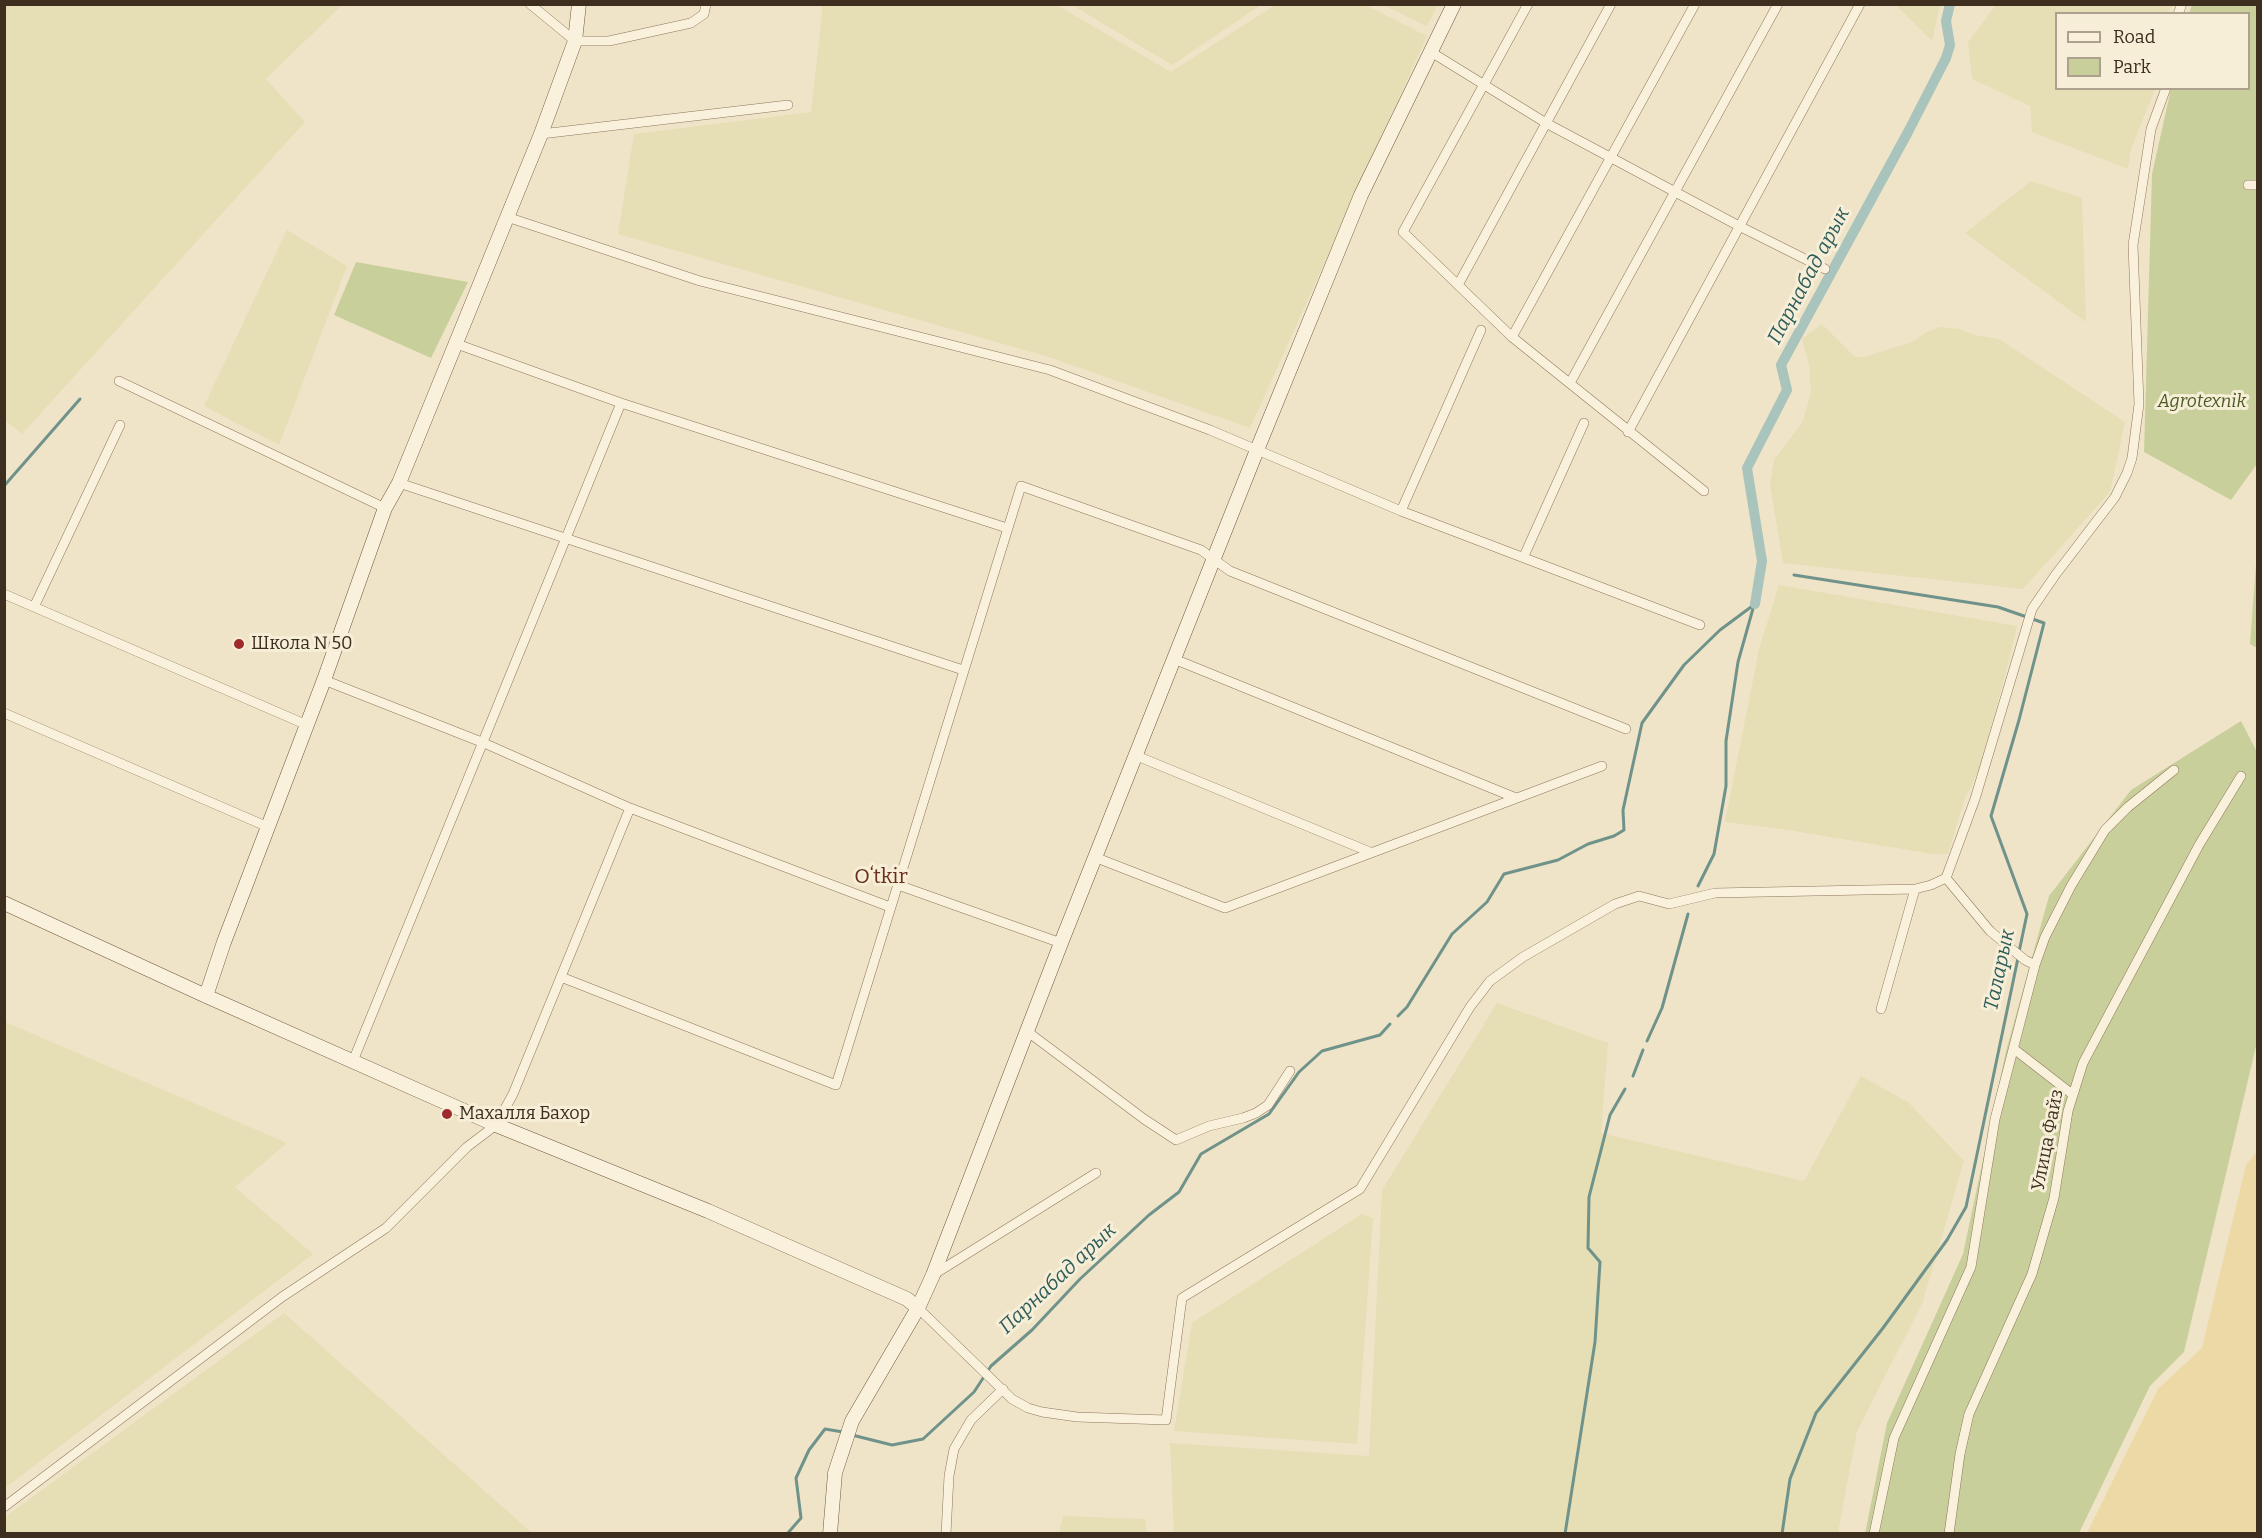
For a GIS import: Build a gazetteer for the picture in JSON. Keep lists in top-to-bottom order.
{
  "streets": {
    "street": ["Улица Файз"]
  },
  "districts": ["Oʻtkir"],
  "water": ["Парнабад арык", "Таларык"],
  "parks": ["Agrotexnik"],
  "places": ["Школа N 50", "Махалля Бахор"],
  "legend": ["Road", "Park"]
}
